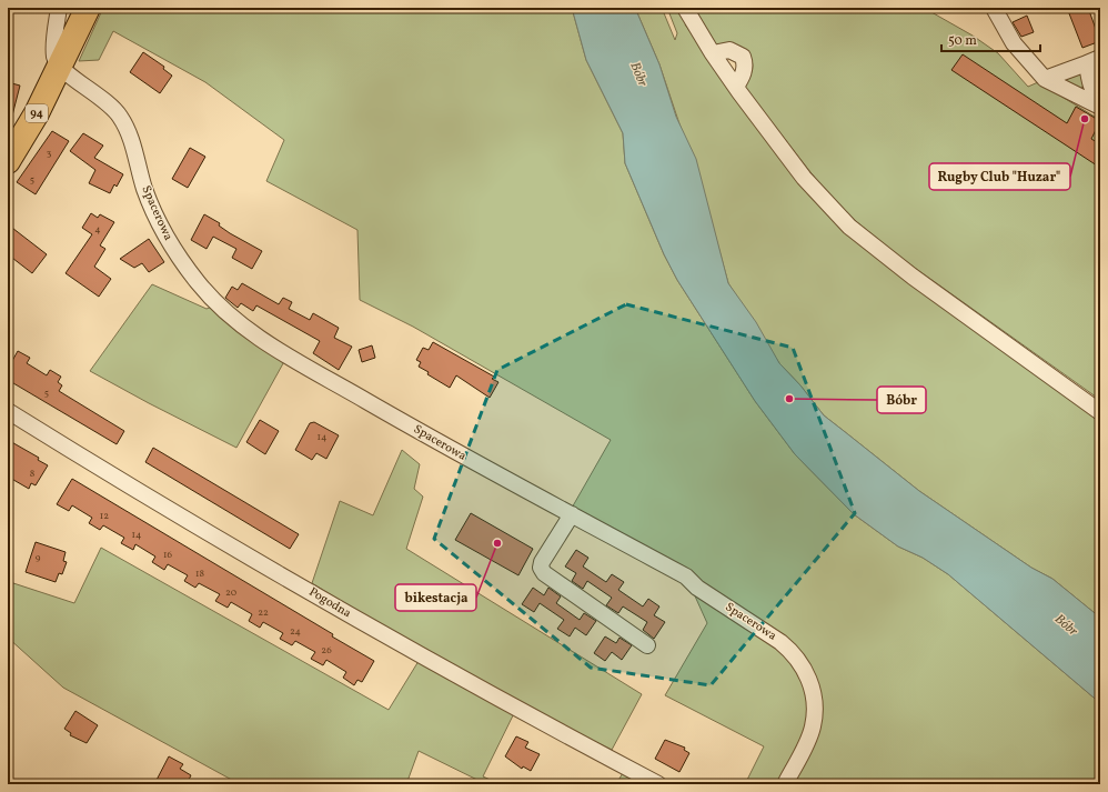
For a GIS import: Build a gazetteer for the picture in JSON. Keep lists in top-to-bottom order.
{
  "streets": {
    "main road": ["94"],
    "street": ["Spacerowa", "Pogodna"]
  },
  "crossings": [
    ["94", "Spacerowa"]
  ],
  "water": ["Bóbr"],
  "places": ["Rugby Club \"Huzar\"", "Bóbr", "bikestacja"],
  "house_numbers": [
    "3",
    "5",
    "4",
    "5",
    "14",
    "8",
    "12",
    "14",
    "16",
    "9",
    "18",
    "20",
    "22",
    "24",
    "26"
  ],
  "scale_bar": "50 m"
}
